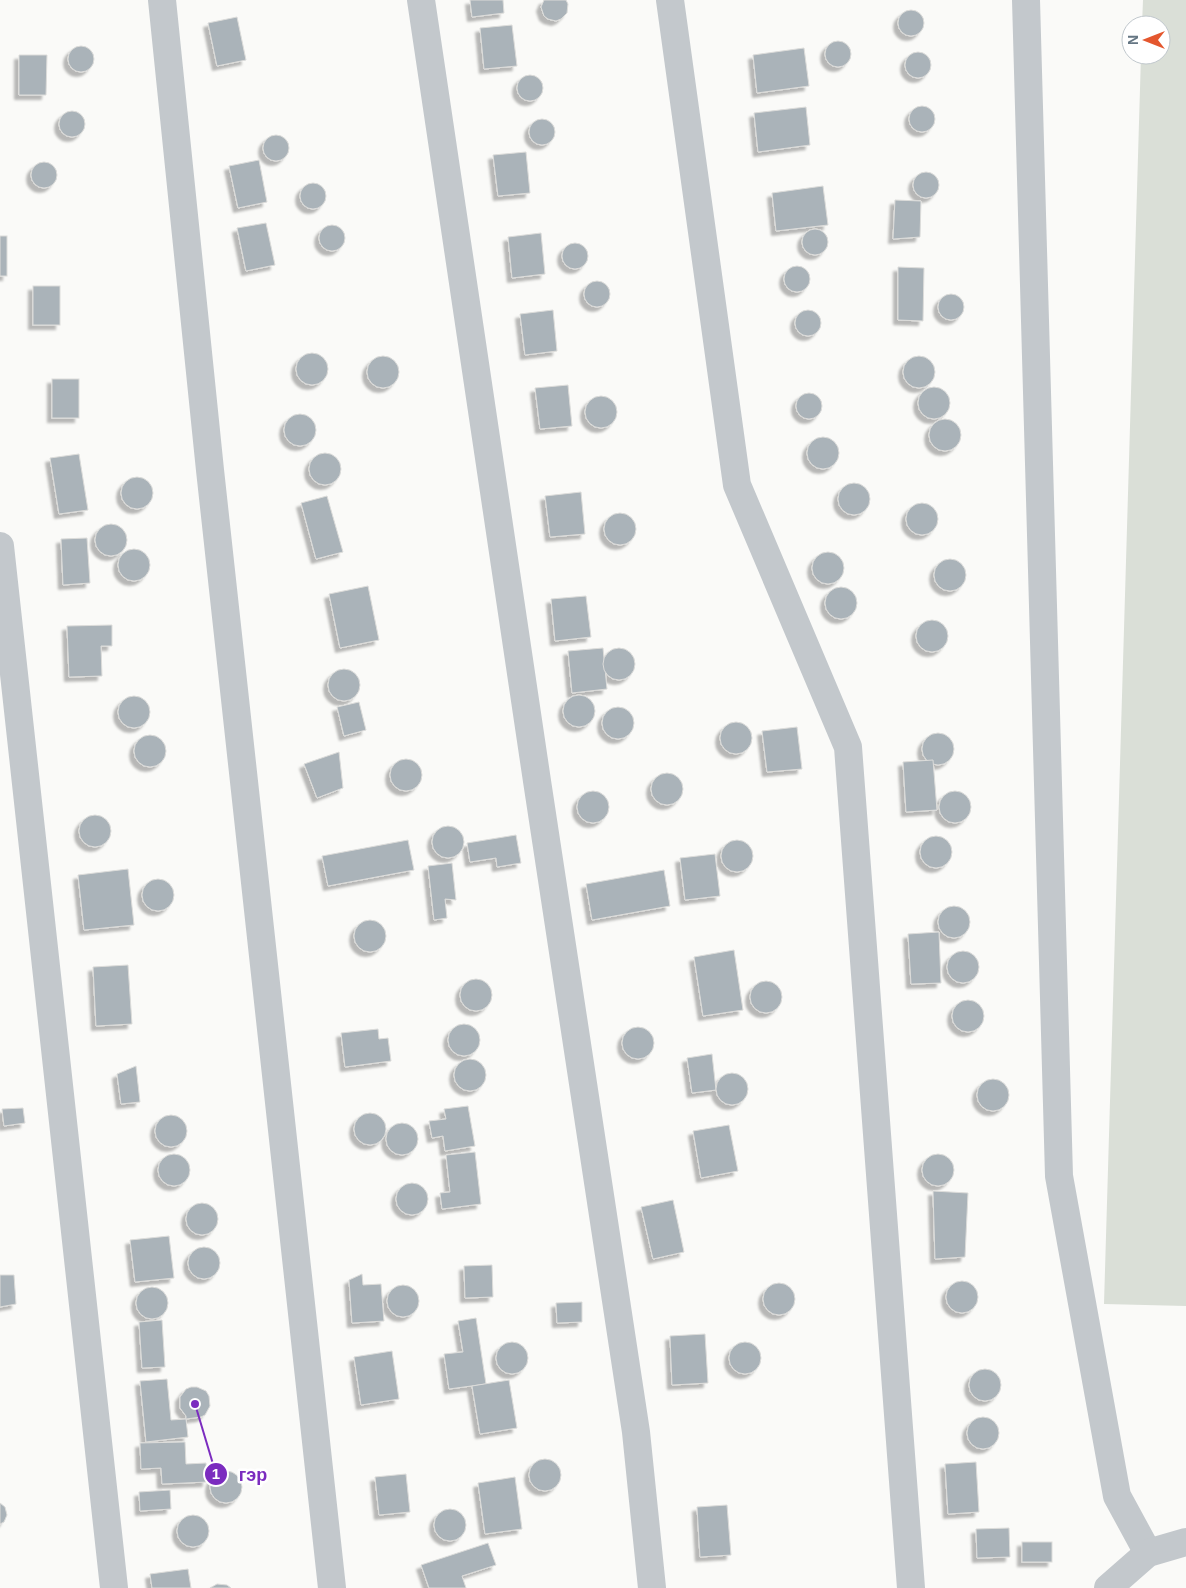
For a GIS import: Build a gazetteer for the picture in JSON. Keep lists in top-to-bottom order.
{
  "places": ["гэр"],
  "north": "left"
}
